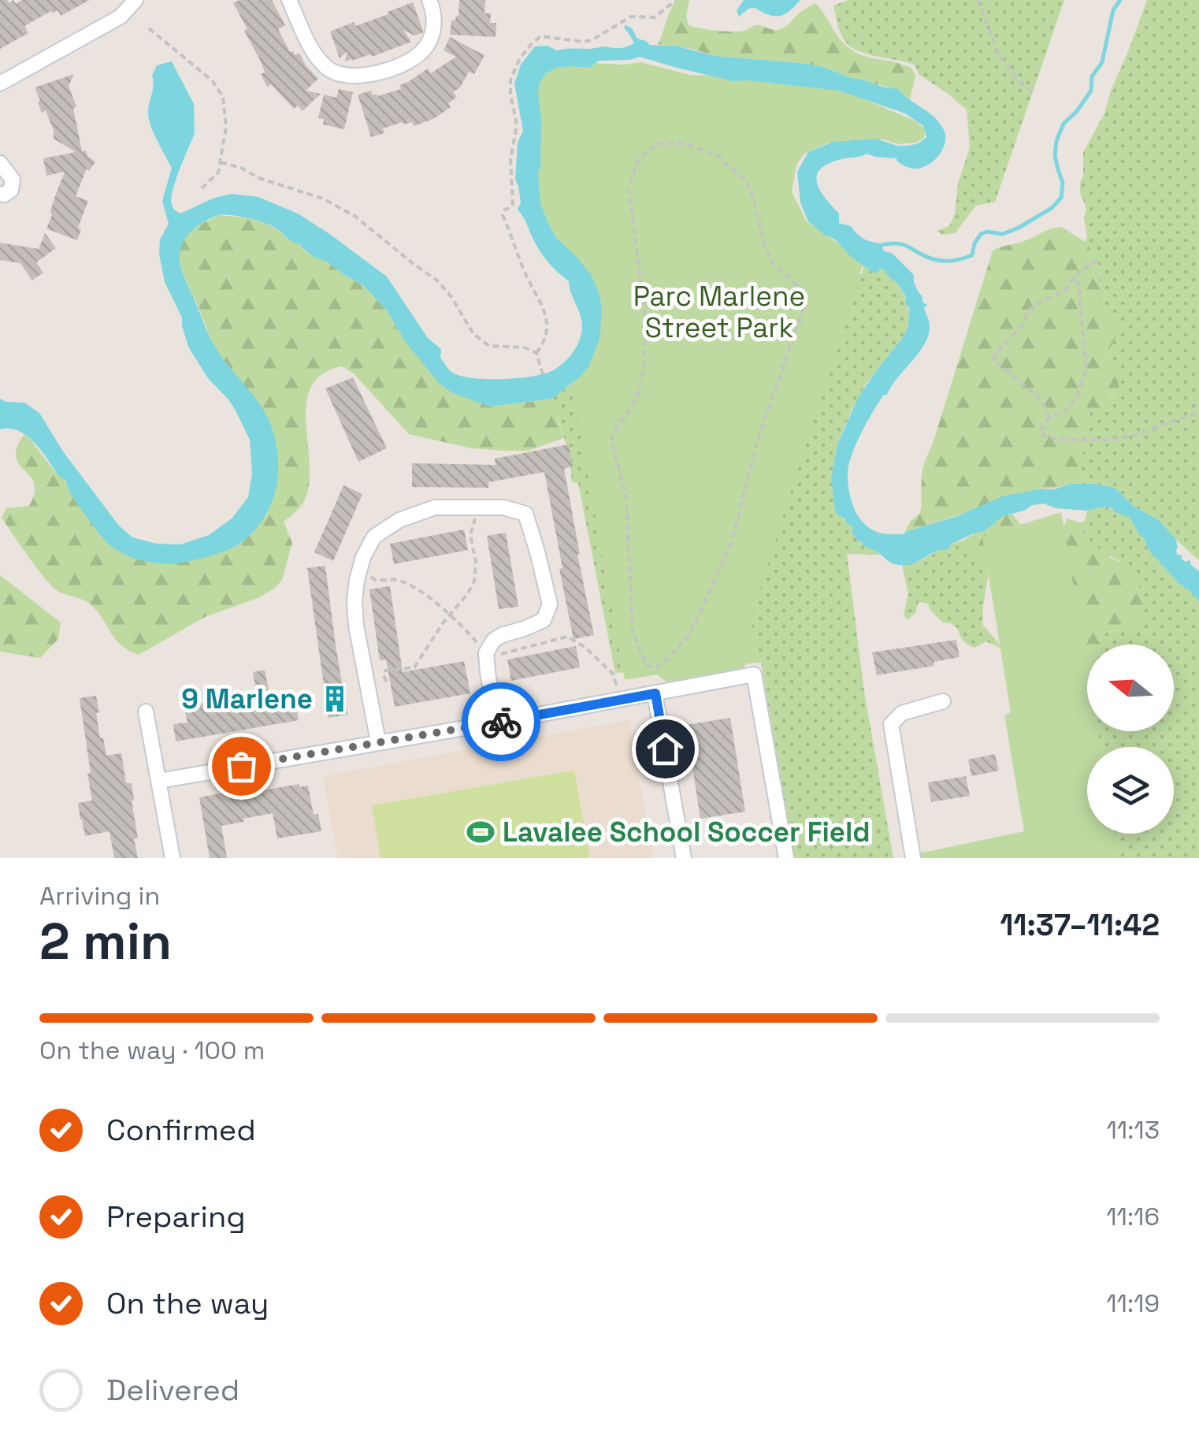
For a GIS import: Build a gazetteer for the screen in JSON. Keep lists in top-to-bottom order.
{
  "parks": ["Parc Marlene Street Park"],
  "places": {
    "building": ["9 Marlene"],
    "sports": ["Lavalee School Soccer Field"]
  },
  "north": "left",
  "page": {
    "heading": ["2 min", "Arriving in", "11:37–11:42"],
    "bar": "On the way · 100 m",
    "list": [
      ["Confirmed", "11:13"],
      ["Preparing", "11:16"],
      ["On the way", "11:19"],
      "Delivered"
    ]
  }
}
